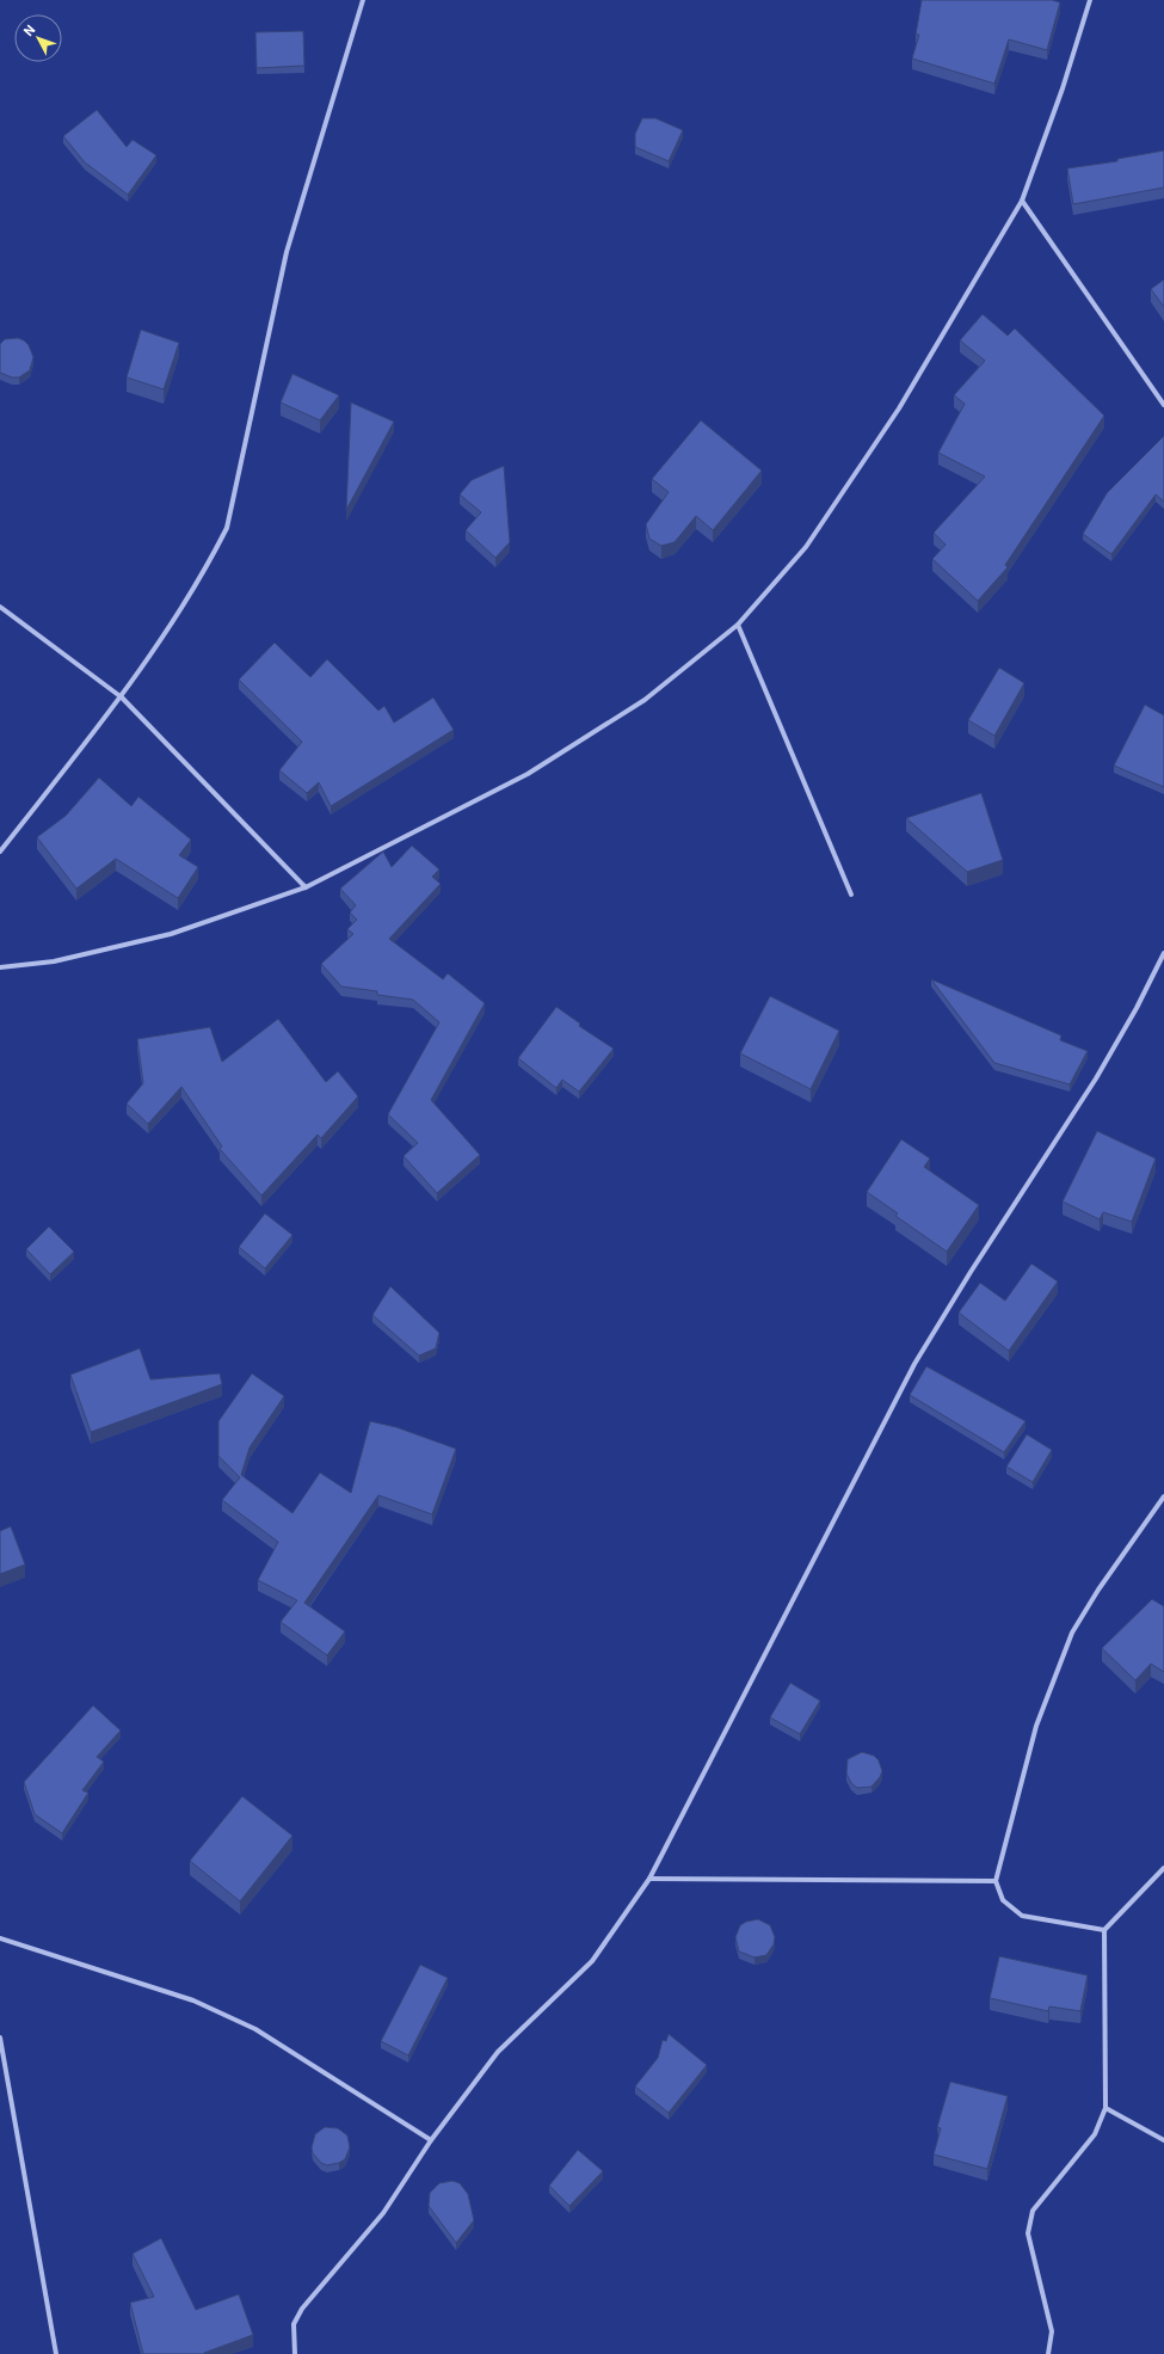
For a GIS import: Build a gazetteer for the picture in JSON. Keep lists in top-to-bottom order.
{
  "north": "top left"
}
